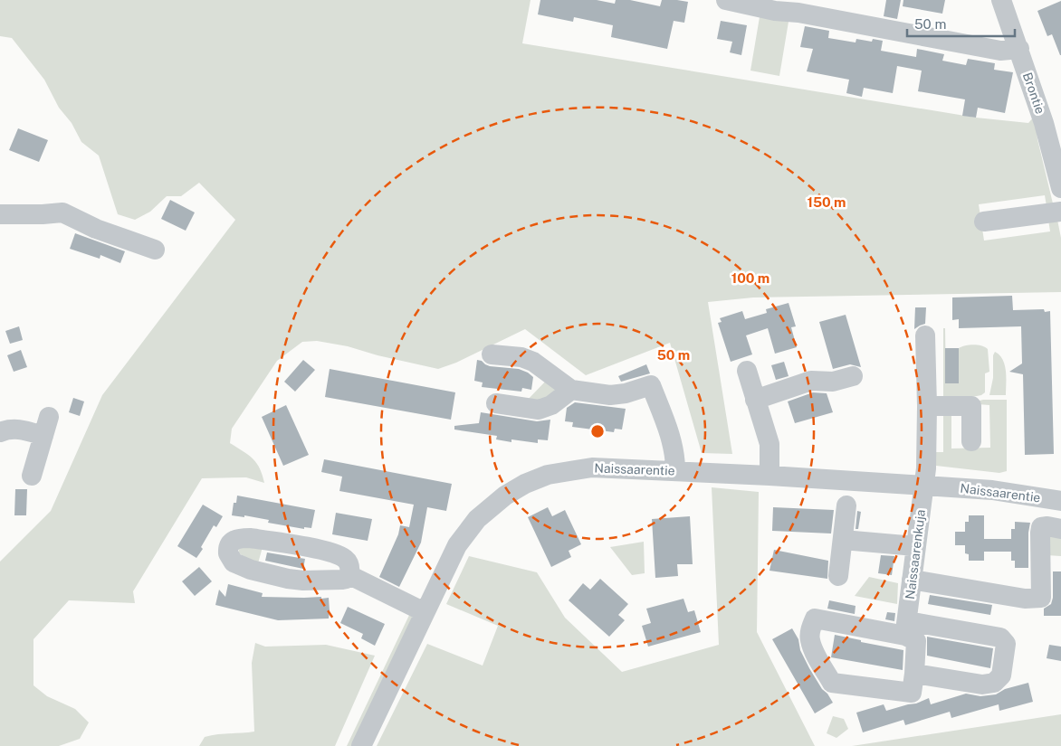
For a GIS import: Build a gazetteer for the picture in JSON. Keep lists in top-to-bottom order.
{
  "streets": {
    "street": ["Brontie", "Naissaarentie", "Naissaarenkuja"]
  },
  "crossings": [
    ["Naissaarentie", "Naissaarenkuja"]
  ],
  "scale_bar": "50 m",
  "rings": ["150 m", "100 m", "50 m"]
}
